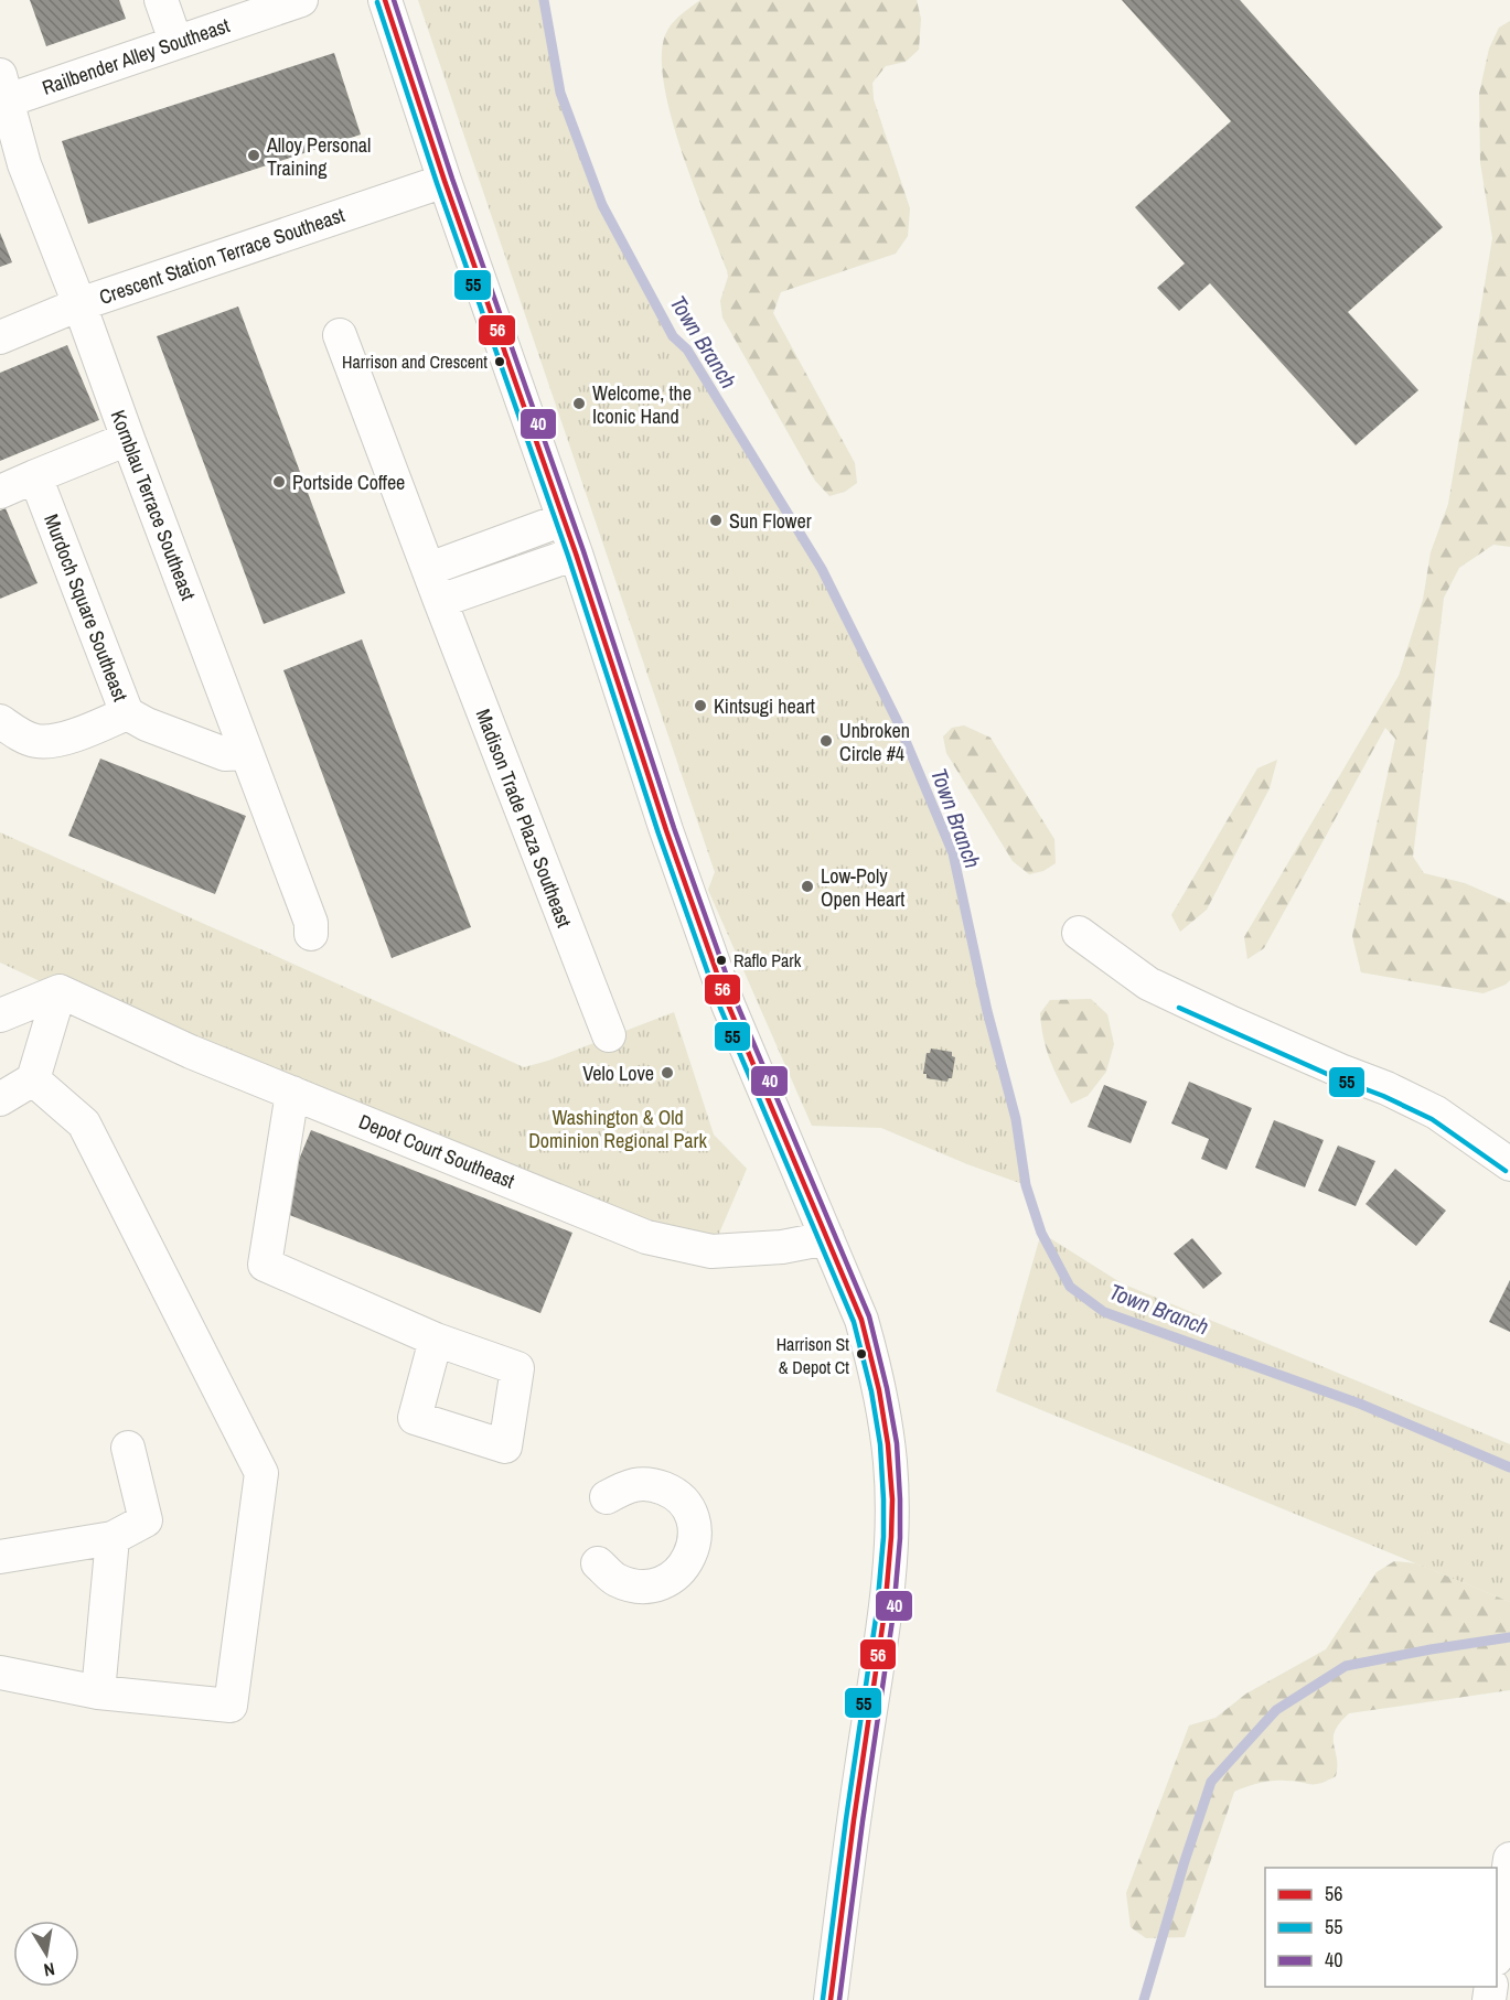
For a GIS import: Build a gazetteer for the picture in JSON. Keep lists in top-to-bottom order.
{
  "streets": {
    "street": [
      "Railbender Alley Southeast",
      "Crescent Station Terrace Southeast",
      "Kornblau Terrace Southeast",
      "Murdoch Square Southeast",
      "Madison Trade Plaza Southeast",
      "Depot Court Southeast"
    ]
  },
  "crossings": [
    ["Railbender Alley Southeast", "Kornblau Terrace Southeast"],
    ["Crescent Station Terrace Southeast", "Kornblau Terrace Southeast"],
    ["Kornblau Terrace Southeast", "Murdoch Square Southeast"]
  ],
  "water": ["Town Branch"],
  "parks": ["Washington & Old Dominion Regional Park"],
  "places": [
    "Alloy Personal Training",
    "Harrison and Crescent",
    "Welcome, the Iconic Hand",
    "Portside Coffee",
    "Sun Flower",
    "Kintsugi heart",
    "Unbroken Circle #4",
    "Low-Poly Open Heart",
    "Raflo Park",
    "Velo Love",
    "Harrison St & Depot Ct"
  ],
  "lines": ["transit line 56", "transit line 40", "transit line 55"],
  "legend": ["56", "55", "40"],
  "north": "bottom"
}
